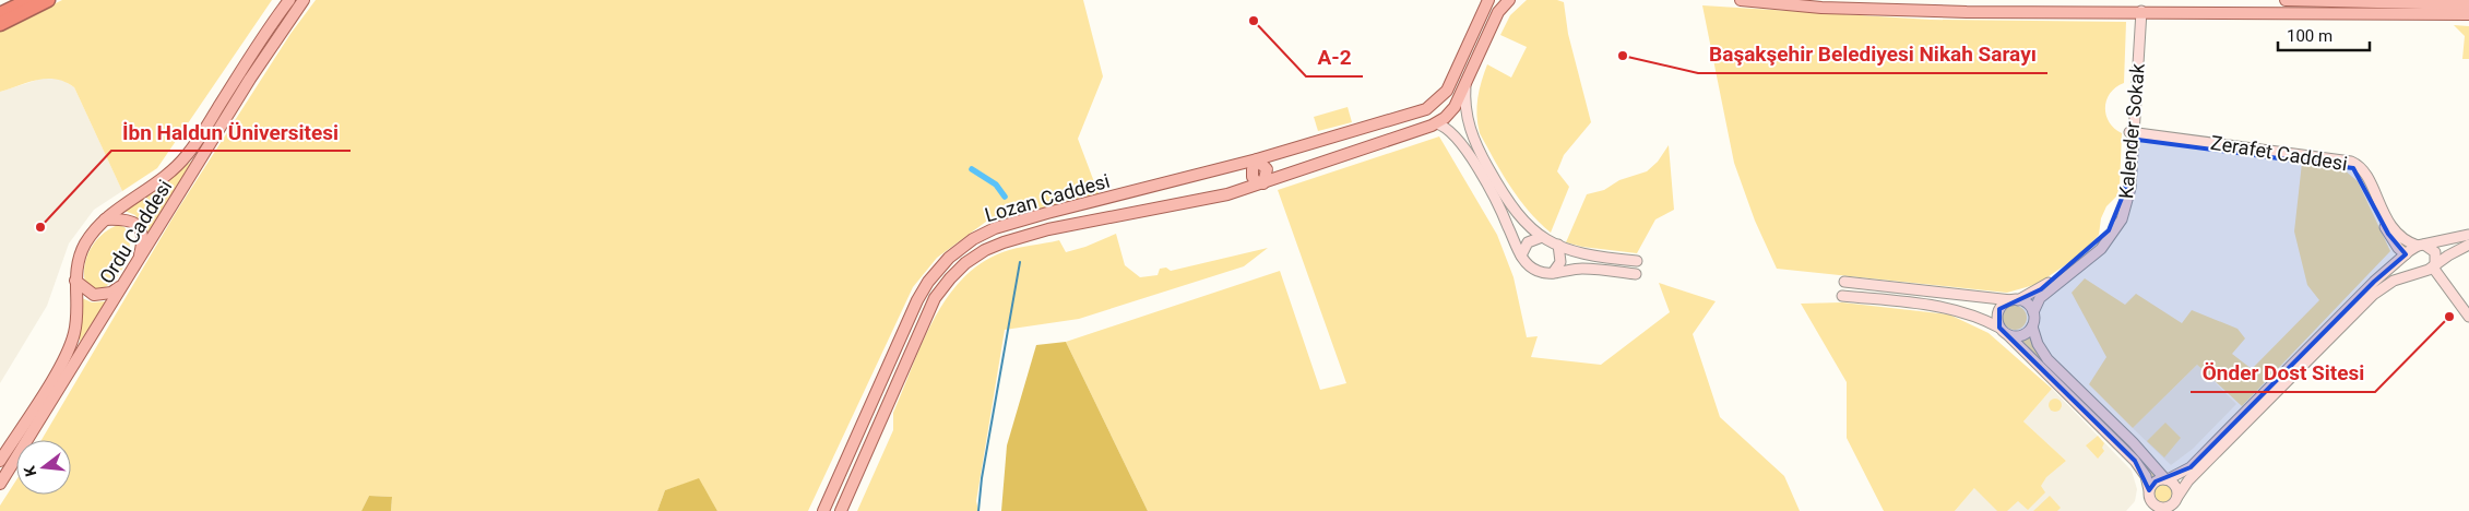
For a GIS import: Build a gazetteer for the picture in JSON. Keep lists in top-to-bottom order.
{
  "streets": {
    "main road": ["Lozan Caddesi", "Ordu Caddesi"],
    "street": ["Kalender Sokak", "Zerafet Caddesi"]
  },
  "crossings": [
    ["Kalender Sokak", "Zerafet Caddesi"]
  ],
  "places": [
    "A-2",
    "Başakşehir Belediyesi Nikah Sarayı",
    "İbn Haldun Üniversitesi",
    "Önder Dost Sitesi"
  ],
  "scale_bar": "100 m",
  "north": "left"
}
